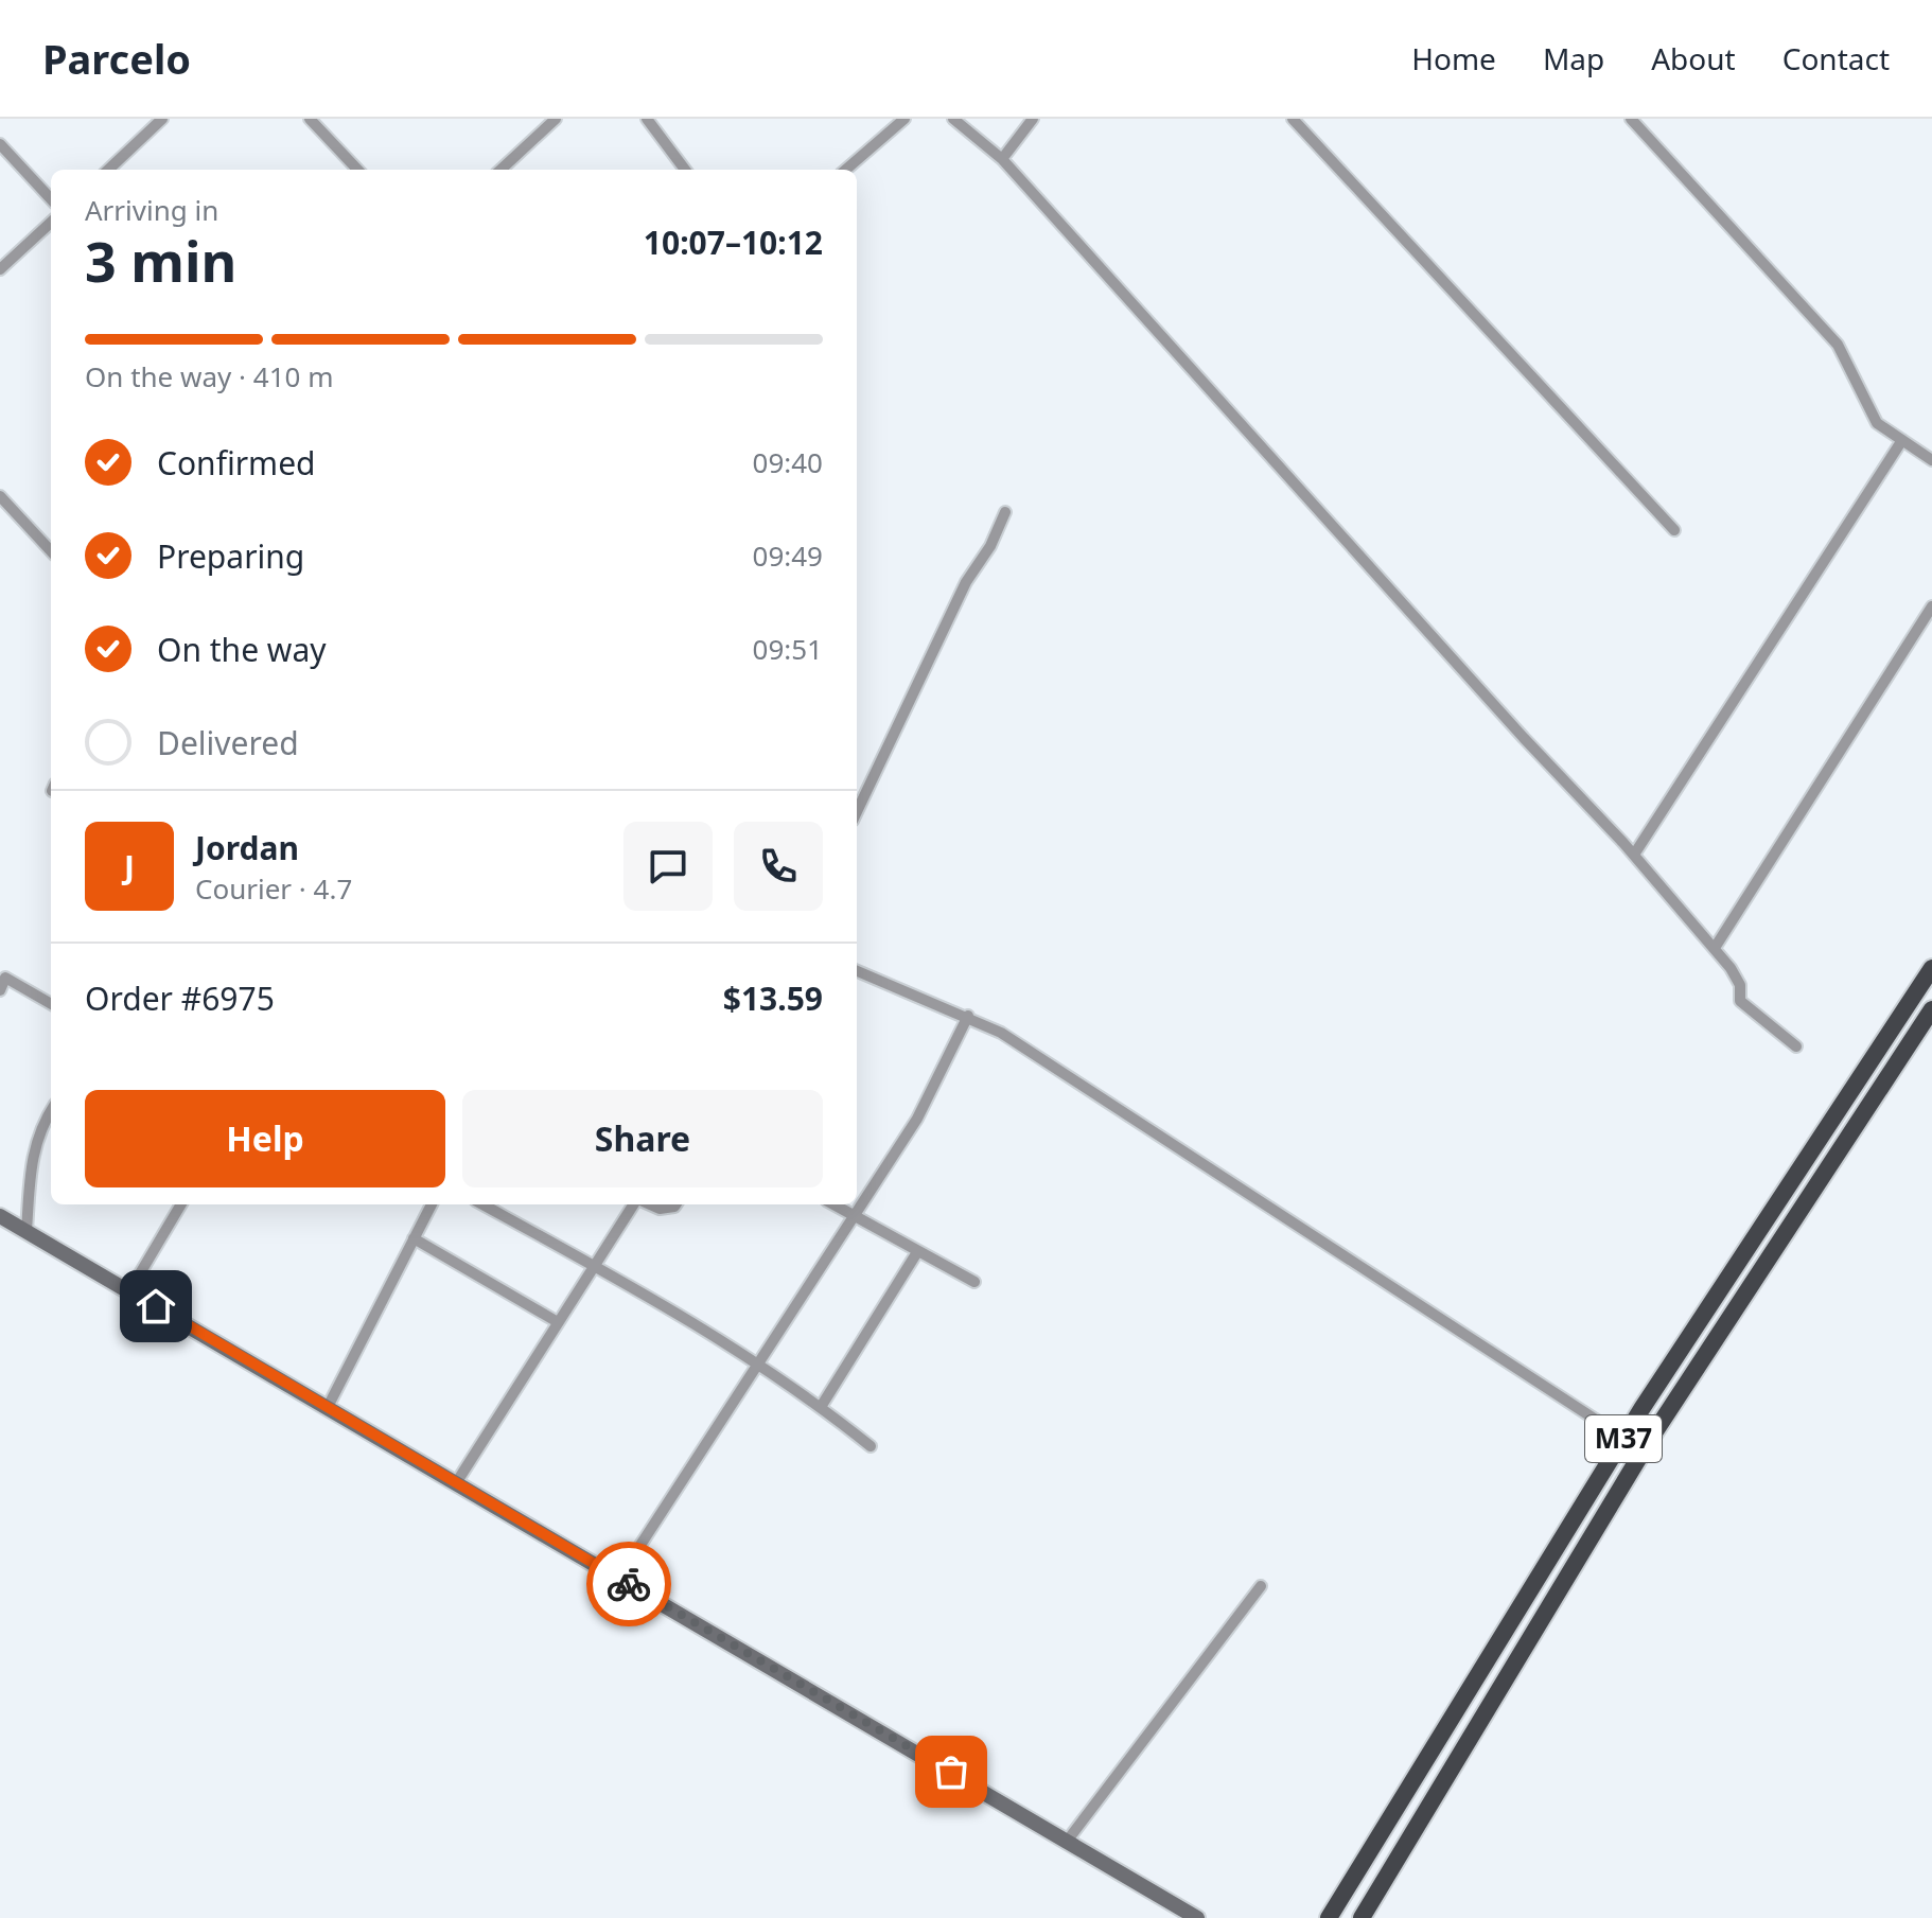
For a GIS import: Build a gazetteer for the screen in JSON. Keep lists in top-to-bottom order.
{
  "streets": {
    "highway": ["M37"]
  },
  "page": {
    "header": "Parcelo",
    "nav": [
      "Home",
      "Map",
      "About",
      "Contact"
    ],
    "heading": ["3 min", "Arriving in", "10:07–10:12"],
    "panel": [
      "Jordan",
      "Courier · 4.7",
      "Order #6975",
      "$13.59"
    ],
    "bar": "On the way · 410 m",
    "list": [
      ["Confirmed", "09:40"],
      ["Preparing", "09:49"],
      ["On the way", "09:51"],
      "Delivered"
    ],
    "round": "J",
    "buttons": ["Help", "Share"]
  }
}
